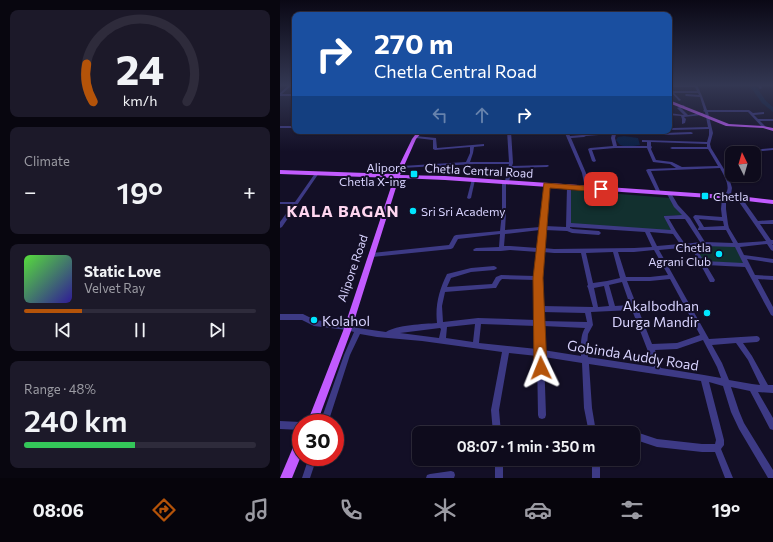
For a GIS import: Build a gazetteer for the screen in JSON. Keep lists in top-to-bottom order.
{
  "streets": {
    "main road": ["Chetla Central Road", "Alipore Road"],
    "street": ["Gobinda Auddy Road"]
  },
  "crossings": [
    ["Chetla Central Road", "Alipore Road"],
    ["Alipore Road", "Gobinda Auddy Road"]
  ],
  "districts": ["KALA BAGAN"],
  "places": {
    "transit": ["Alipore Chetla X-ing", "Chetla"],
    "other": [
      "Sri Sri Academy",
      "Chetla Agrani Club",
      "Akalbodhan Durga Mandir",
      "Kolahol"
    ]
  },
  "north": "top",
  "page": {
    "turn": ["270 m", "Chetla Central Road"],
    "tile": [
      "Climate",
      ["Range · 48%", "240 km"]
    ],
    "heat": ["−", "19°", "+"],
    "song": ["Static Love", "Velvet Ray"],
    "limit": "30",
    "trip": "08:07 · 1 min · 350 m",
    "tabs": ["08:06", "19°"],
    "gauge": ["24", "km/h"]
  }
}
